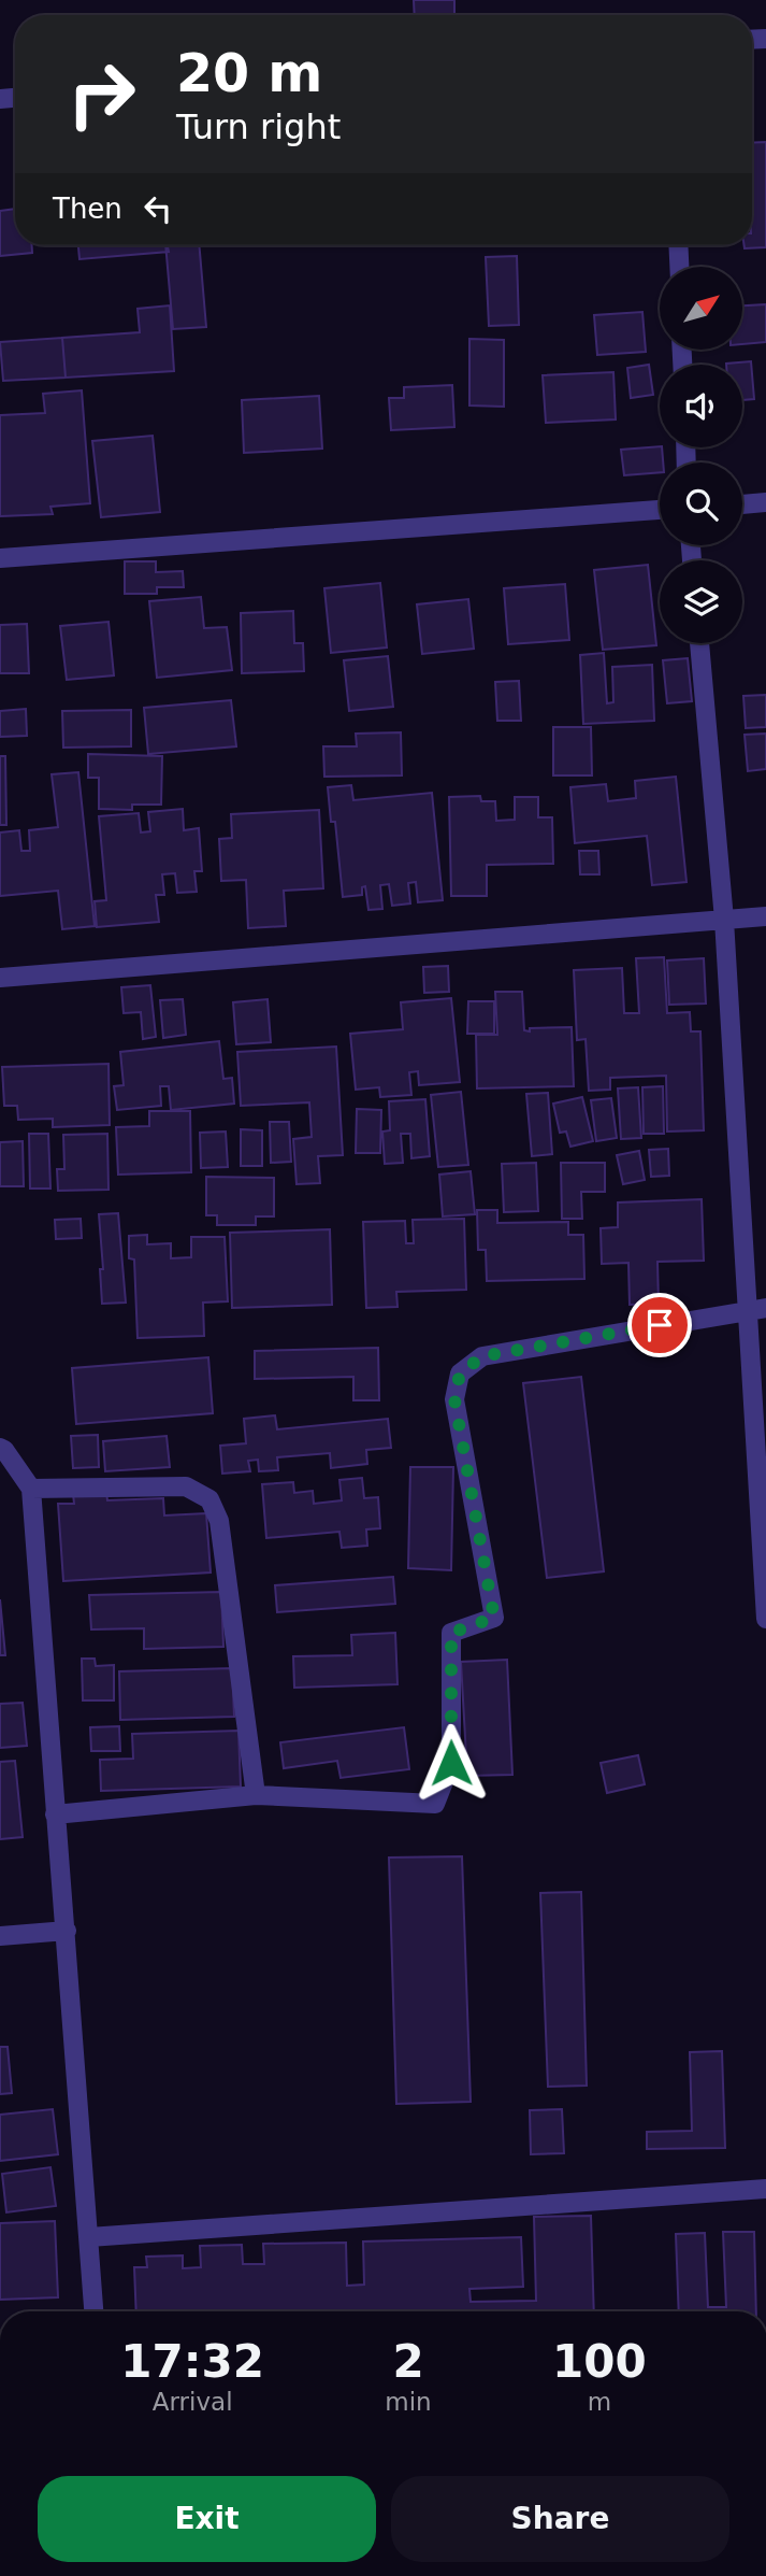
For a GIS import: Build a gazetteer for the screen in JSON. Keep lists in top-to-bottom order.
{
  "north": "top right",
  "page": {
    "turn": ["20 m", "Turn right"],
    "then": "Then",
    "eta": [
      "17:32",
      "Arrival",
      "2",
      "min",
      "100",
      "m"
    ],
    "buttons": ["Exit", "Share"]
  }
}
